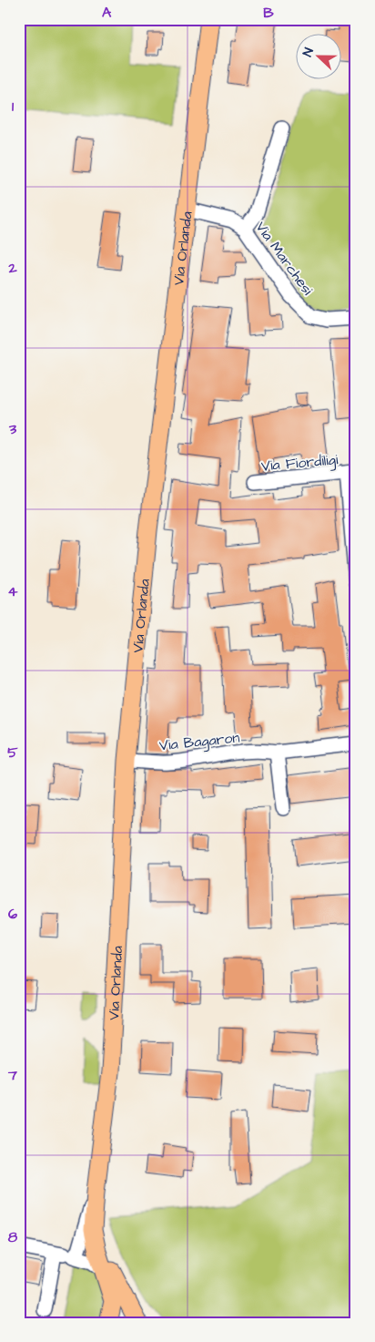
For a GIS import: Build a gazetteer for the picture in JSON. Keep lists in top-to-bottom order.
{
  "streets": {
    "main road": ["Via Orlanda"],
    "street": ["Via Marchesi", "Via Fiordiligi", "Via Bagaron"]
  },
  "crossings": [
    ["Via Orlanda", "Via Marchesi"],
    ["Via Orlanda", "Via Bagaron"]
  ],
  "north": "left",
  "grid": {
    "columns": ["A", "B"],
    "rows": [
      "1",
      "2",
      "3",
      "4",
      "5",
      "6",
      "7",
      "8"
    ]
  }
}
